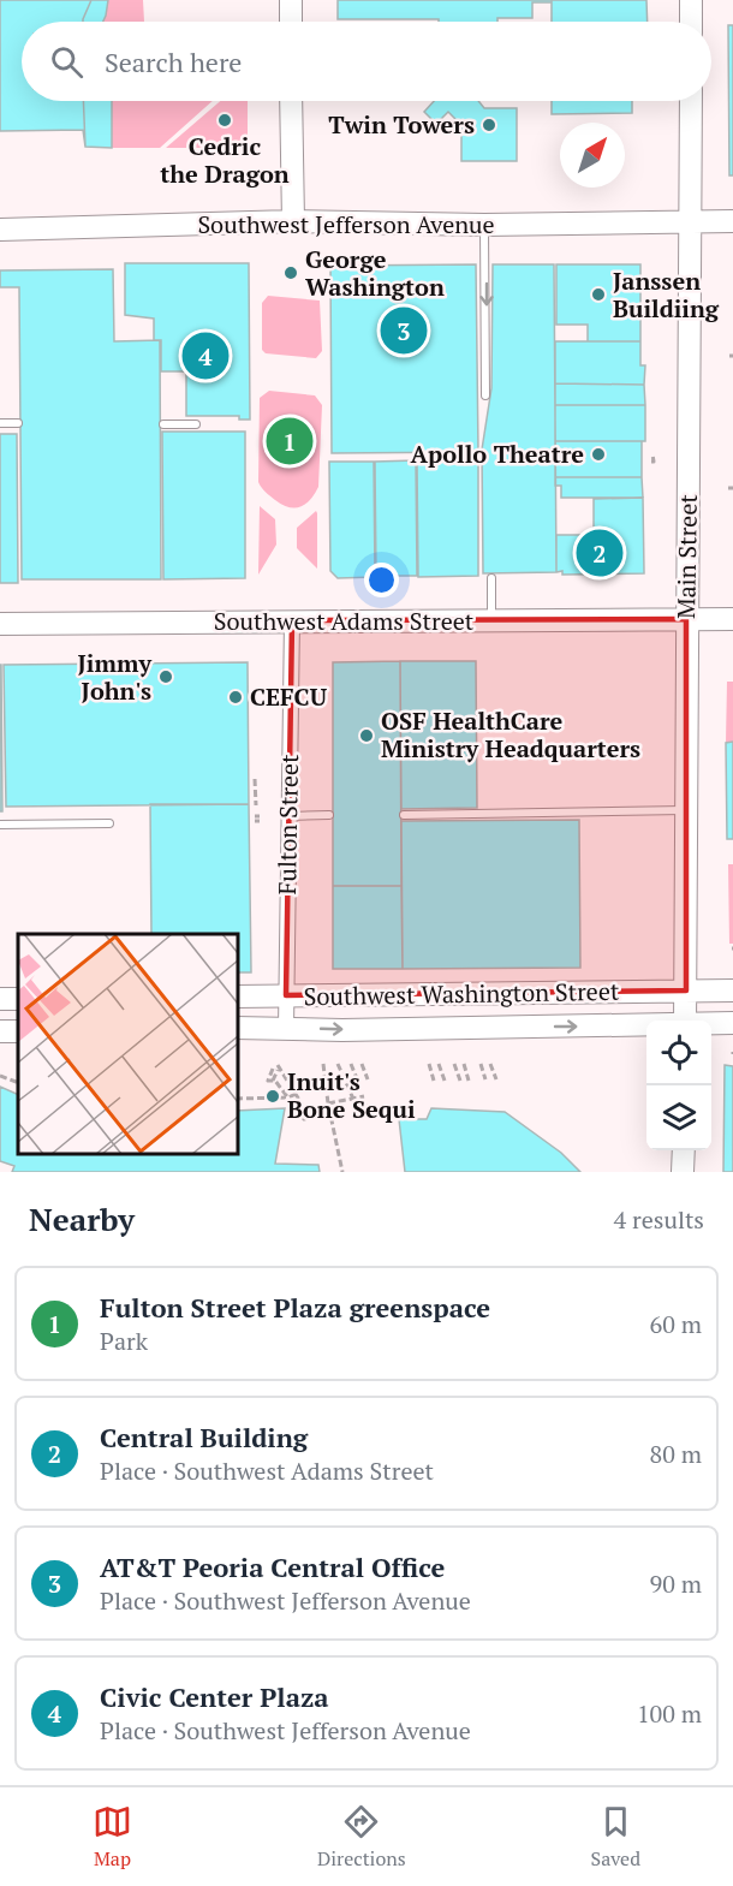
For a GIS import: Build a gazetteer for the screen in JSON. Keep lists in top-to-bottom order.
{
  "streets": {
    "main road": [
      "Southwest Jefferson Avenue",
      "Main Street",
      "Southwest Adams Street",
      "Southwest Washington Street"
    ],
    "street": ["Fulton Street"]
  },
  "crossings": [
    ["Southwest Jefferson Avenue", "Main Street"],
    ["Main Street", "Southwest Adams Street"],
    ["Main Street", "Southwest Washington Street"],
    ["Southwest Adams Street", "Fulton Street"],
    ["Fulton Street", "Southwest Washington Street"]
  ],
  "places": [
    "Cedric the Dragon",
    "Twin Towers",
    "George Washington",
    "Janssen Buildiing",
    "Apollo Theatre",
    "Jimmy John's",
    "CEFCU",
    "OSF HealthCare Ministry Headquarters",
    "Inuit's Bone Sequi"
  ],
  "north": "top right",
  "page": {
    "search": "Search here",
    "pins": [
      "3",
      "4",
      "1",
      "2"
    ],
    "heading": ["Nearby", "4 results"],
    "list": [
      {
        "mark": "1",
        "name": "Fulton Street Plaza greenspace",
        "note": "Park",
        "value": "60 m"
      },
      {
        "mark": "2",
        "name": "Central Building",
        "note": "Place · Southwest Adams Street",
        "value": "80 m"
      },
      {
        "mark": "3",
        "name": "AT&T Peoria Central Office",
        "note": "Place · Southwest Jefferson Avenue",
        "value": "90 m"
      },
      {
        "mark": "4",
        "name": "Civic Center Plaza",
        "note": "Place · Southwest Jefferson Avenue",
        "value": "100 m"
      }
    ],
    "nav": ["Map", "Directions", "Saved"]
  }
}
